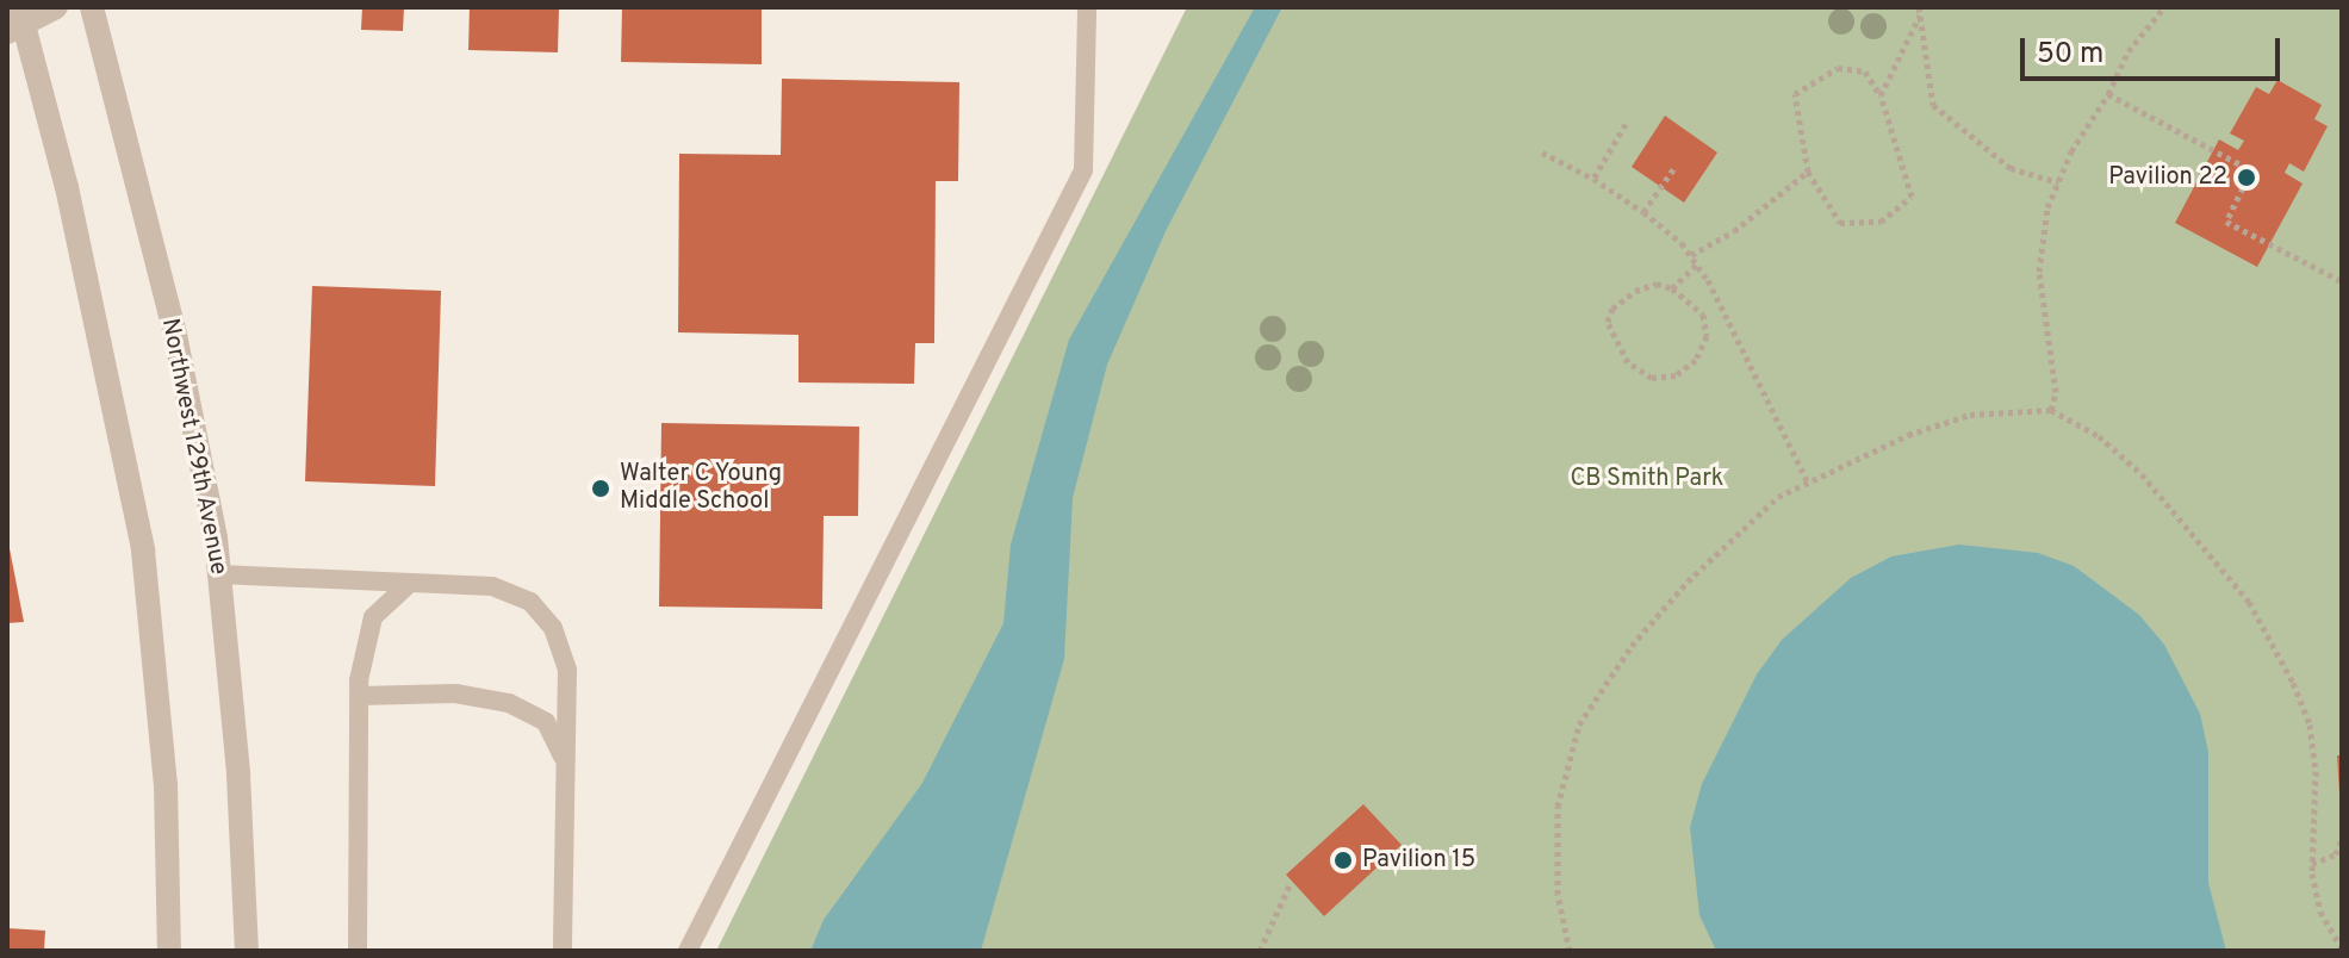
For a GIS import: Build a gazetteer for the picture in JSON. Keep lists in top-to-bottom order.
{
  "streets": {
    "street": ["Northwest 129th Avenue"]
  },
  "parks": ["CB Smith Park"],
  "places": ["Pavilion 22", "Walter C Young Middle School", "Pavilion 15"],
  "scale_bar": "50 m"
}
